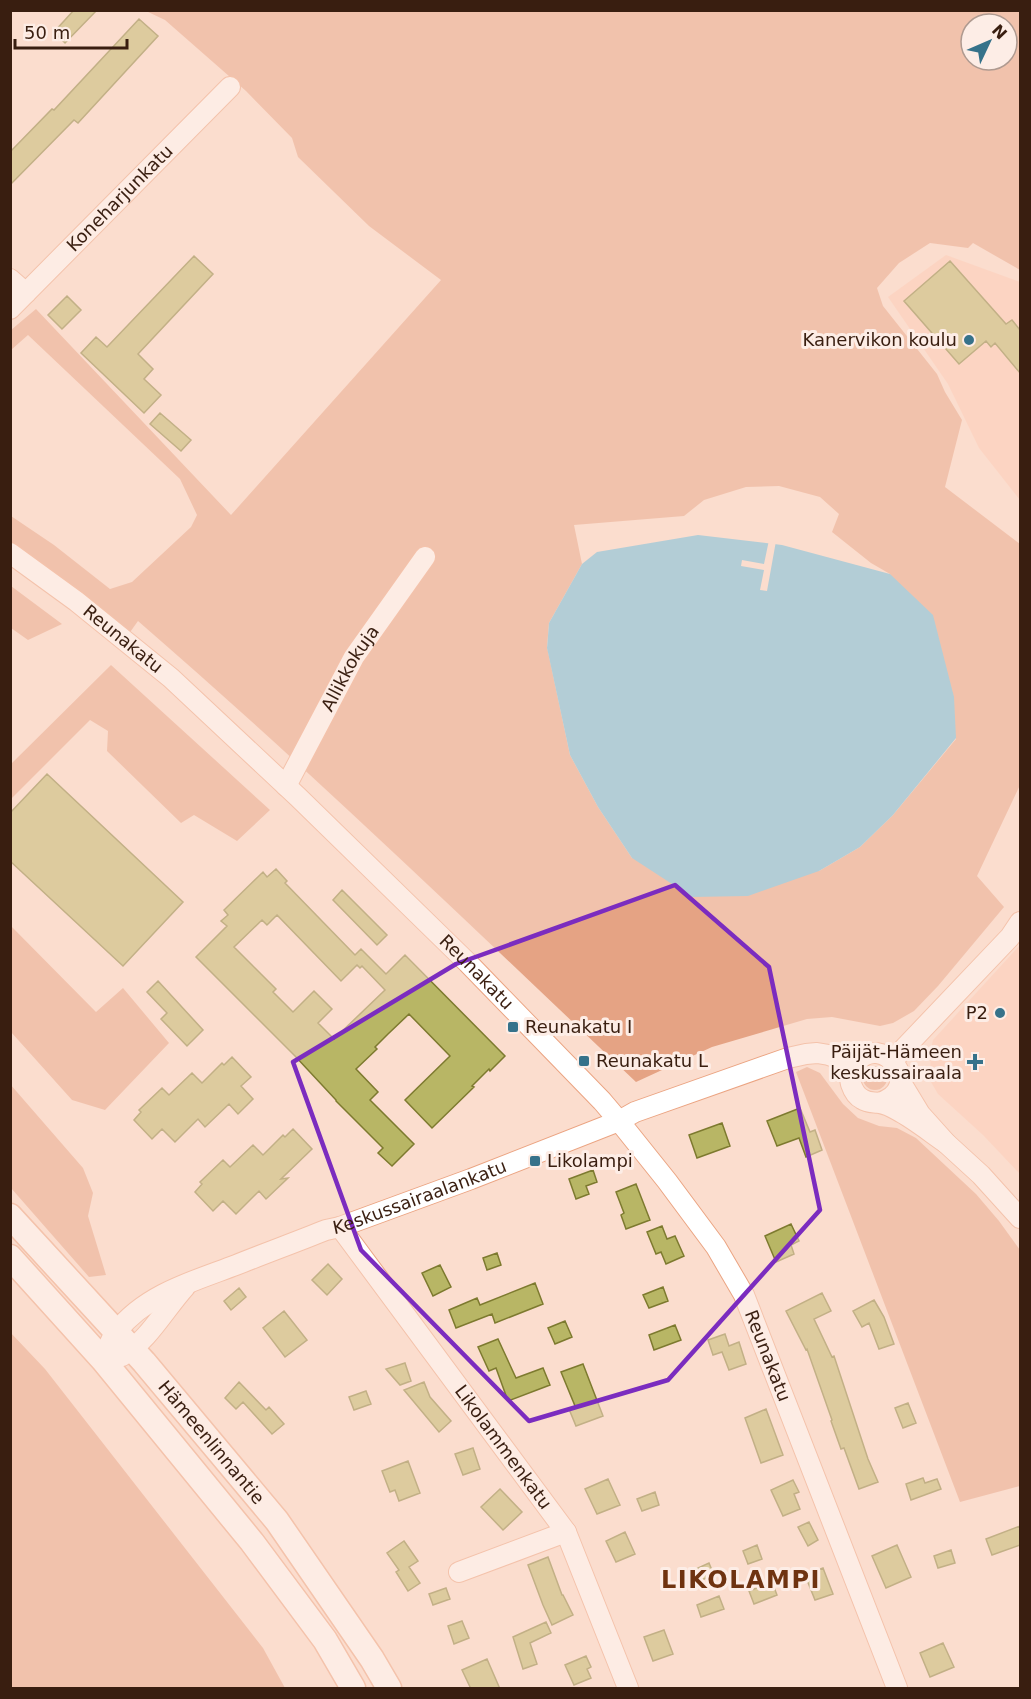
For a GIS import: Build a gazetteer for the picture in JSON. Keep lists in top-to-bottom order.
{
  "streets": {
    "main road": ["Hämeenlinnantie"],
    "street": [
      "Koneharjunkatu",
      "Reunakatu",
      "Allikkokuja",
      "Keskussairaalankatu",
      "Likolammenkatu"
    ]
  },
  "crossings": [
    ["Reunakatu", "Allikkokuja"],
    ["Reunakatu", "Keskussairaalankatu"],
    ["Keskussairaalankatu", "Hämeenlinnantie"],
    ["Keskussairaalankatu", "Likolammenkatu"]
  ],
  "districts": ["LIKOLAMPI"],
  "places": {
    "other": ["Kanervikon koulu", "P2"],
    "transit": ["Reunakatu I", "Reunakatu L", "Likolampi"],
    "health": ["Päijät-Hämeen keskussairaala"]
  },
  "scale_bar": "50 m",
  "north": "top right"
}
